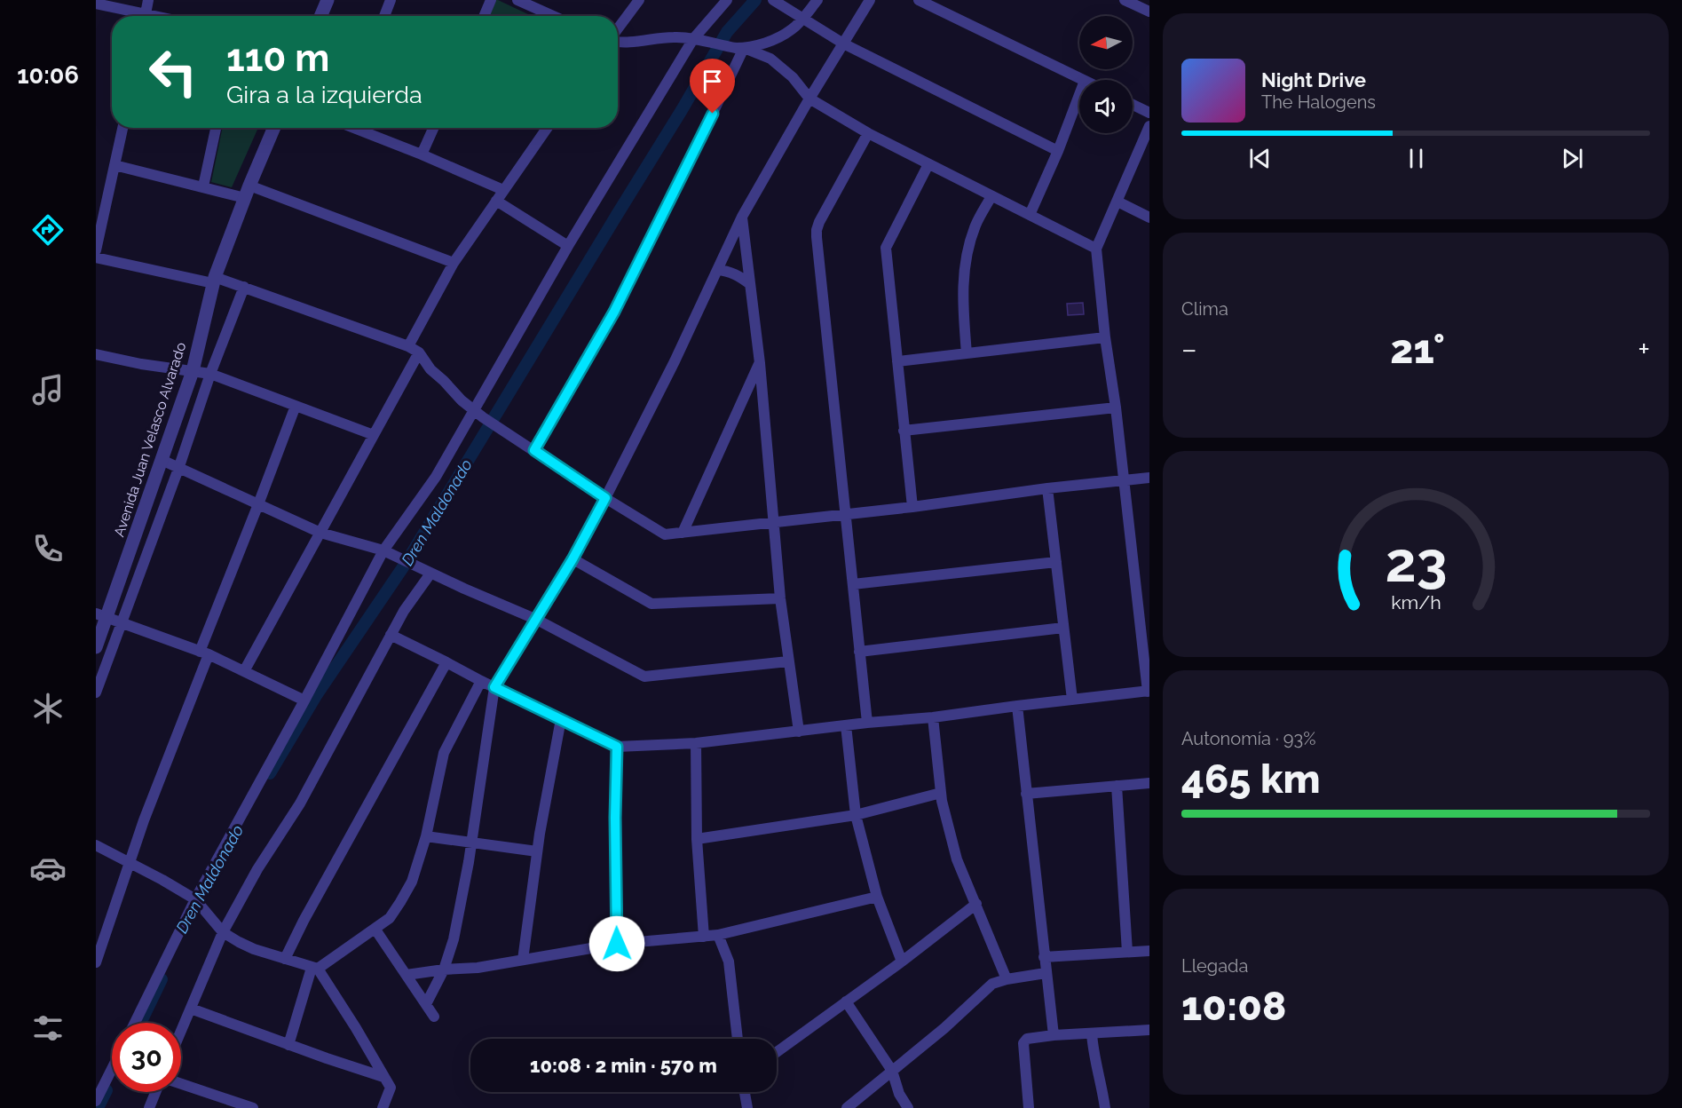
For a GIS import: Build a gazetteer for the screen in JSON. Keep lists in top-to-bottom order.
{
  "streets": {
    "street": ["Avenida Juan Velasco Alvarado"]
  },
  "water": ["Dren Maldonado"],
  "north": "left",
  "page": {
    "tabs": "10:06",
    "turn": ["110 m", "Gira a la izquierda"],
    "song": ["Night Drive", "The Halogens"],
    "tile": [
      "Clima",
      ["Autonomía · 93%", "465 km"],
      ["Llegada", "10:08"]
    ],
    "heat": ["−", "21°", "+"],
    "limit": "30",
    "trip": "10:08 · 2 min · 570 m",
    "gauge": ["23", "km/h"]
  }
}
